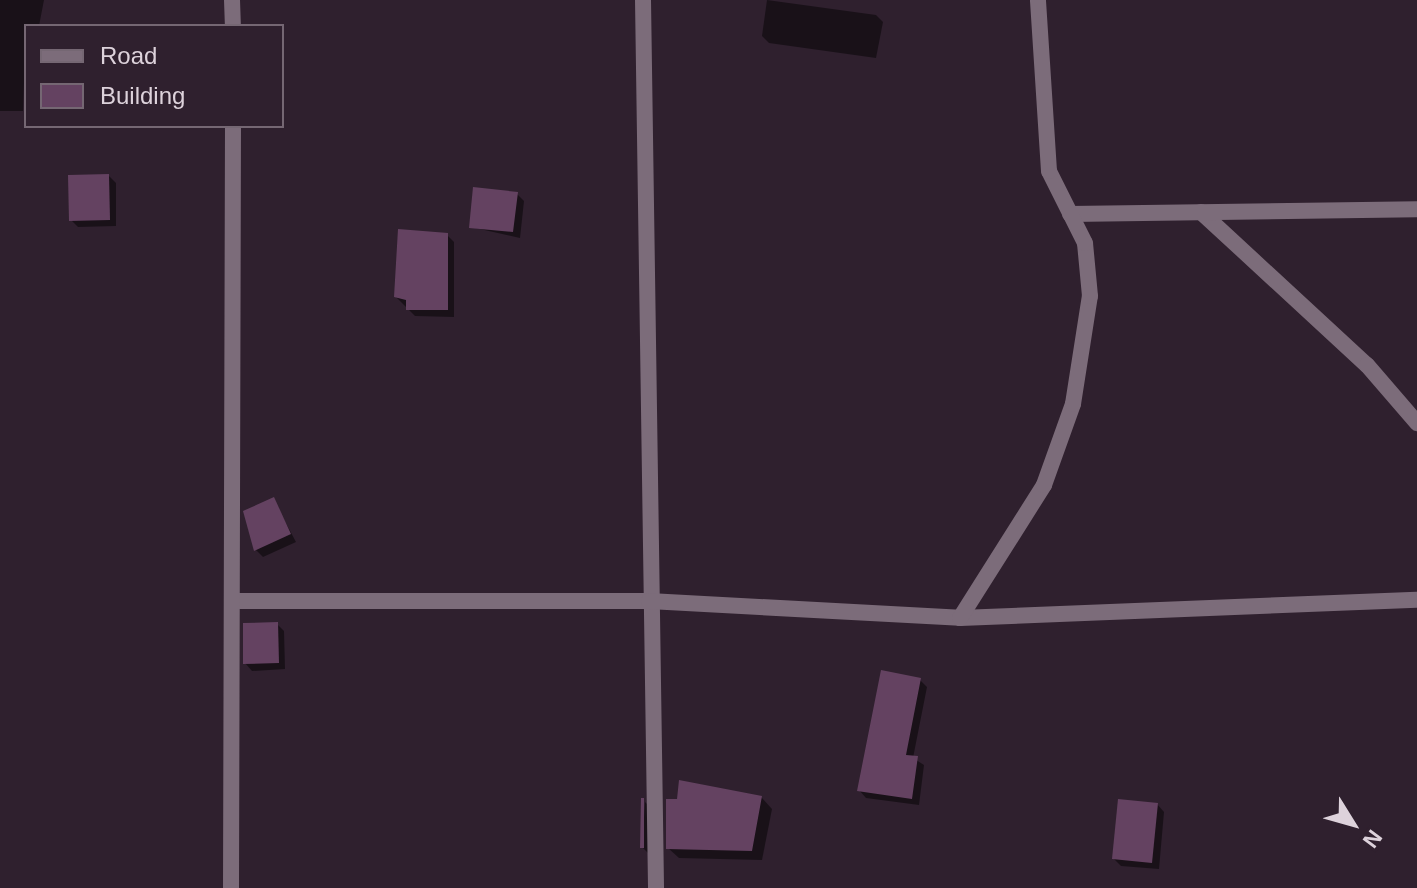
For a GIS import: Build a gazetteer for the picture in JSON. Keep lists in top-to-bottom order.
{
  "legend": ["Road", "Building"],
  "north": "bottom right"
}
